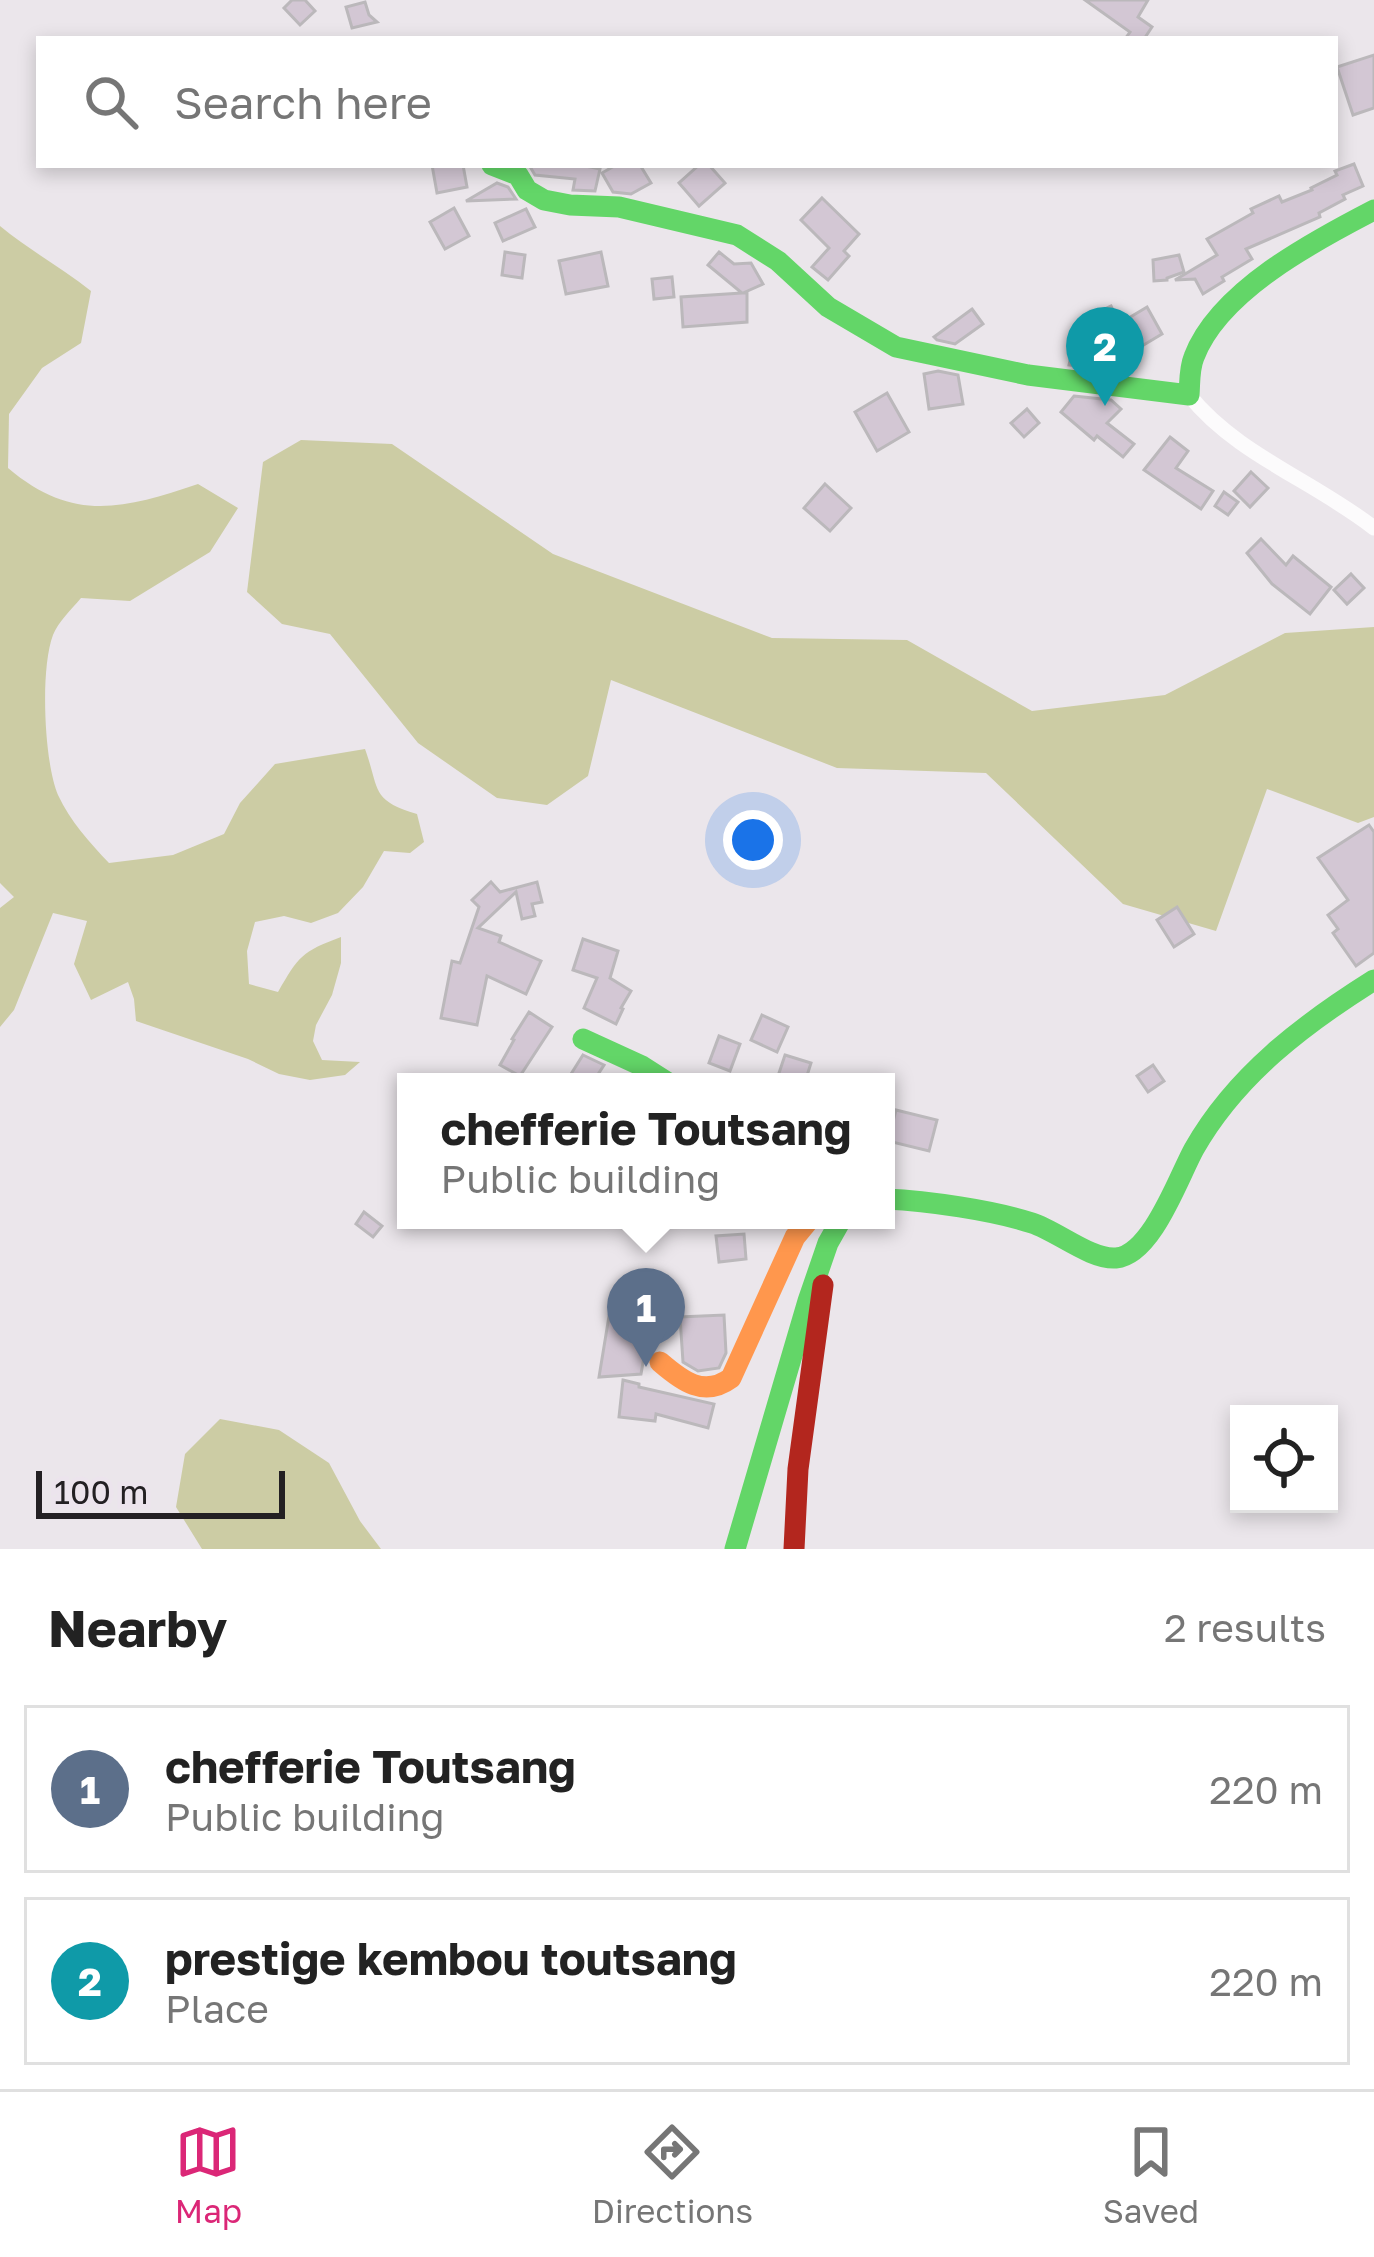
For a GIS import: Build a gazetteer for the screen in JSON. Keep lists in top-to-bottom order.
{
  "scale_bar": "100 m",
  "page": {
    "search": "Search here",
    "pins": ["2", "1"],
    "popup": ["chefferie Toutsang", "Public building"],
    "scale": "100 m",
    "heading": ["Nearby", "2 results"],
    "list": [
      {
        "mark": "1",
        "name": "chefferie Toutsang",
        "note": "Public building",
        "value": "220 m"
      },
      {
        "mark": "2",
        "name": "prestige kembou toutsang",
        "note": "Place",
        "value": "220 m"
      }
    ],
    "nav": ["Map", "Directions", "Saved"]
  }
}
